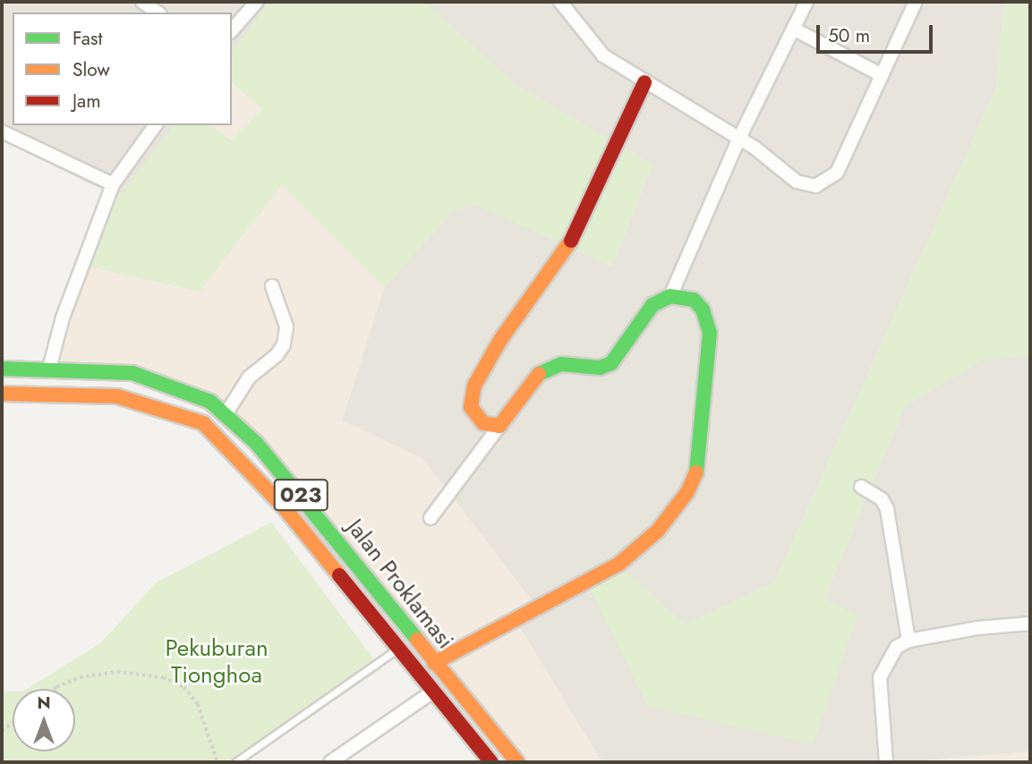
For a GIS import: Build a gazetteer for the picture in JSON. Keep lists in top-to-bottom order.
{
  "streets": {
    "main road": ["023", "Jalan Proklamasi"]
  },
  "parks": ["Pekuburan Tionghoa"],
  "legend": ["Fast", "Slow", "Jam"],
  "scale_bar": "50 m",
  "north": "top"
}
